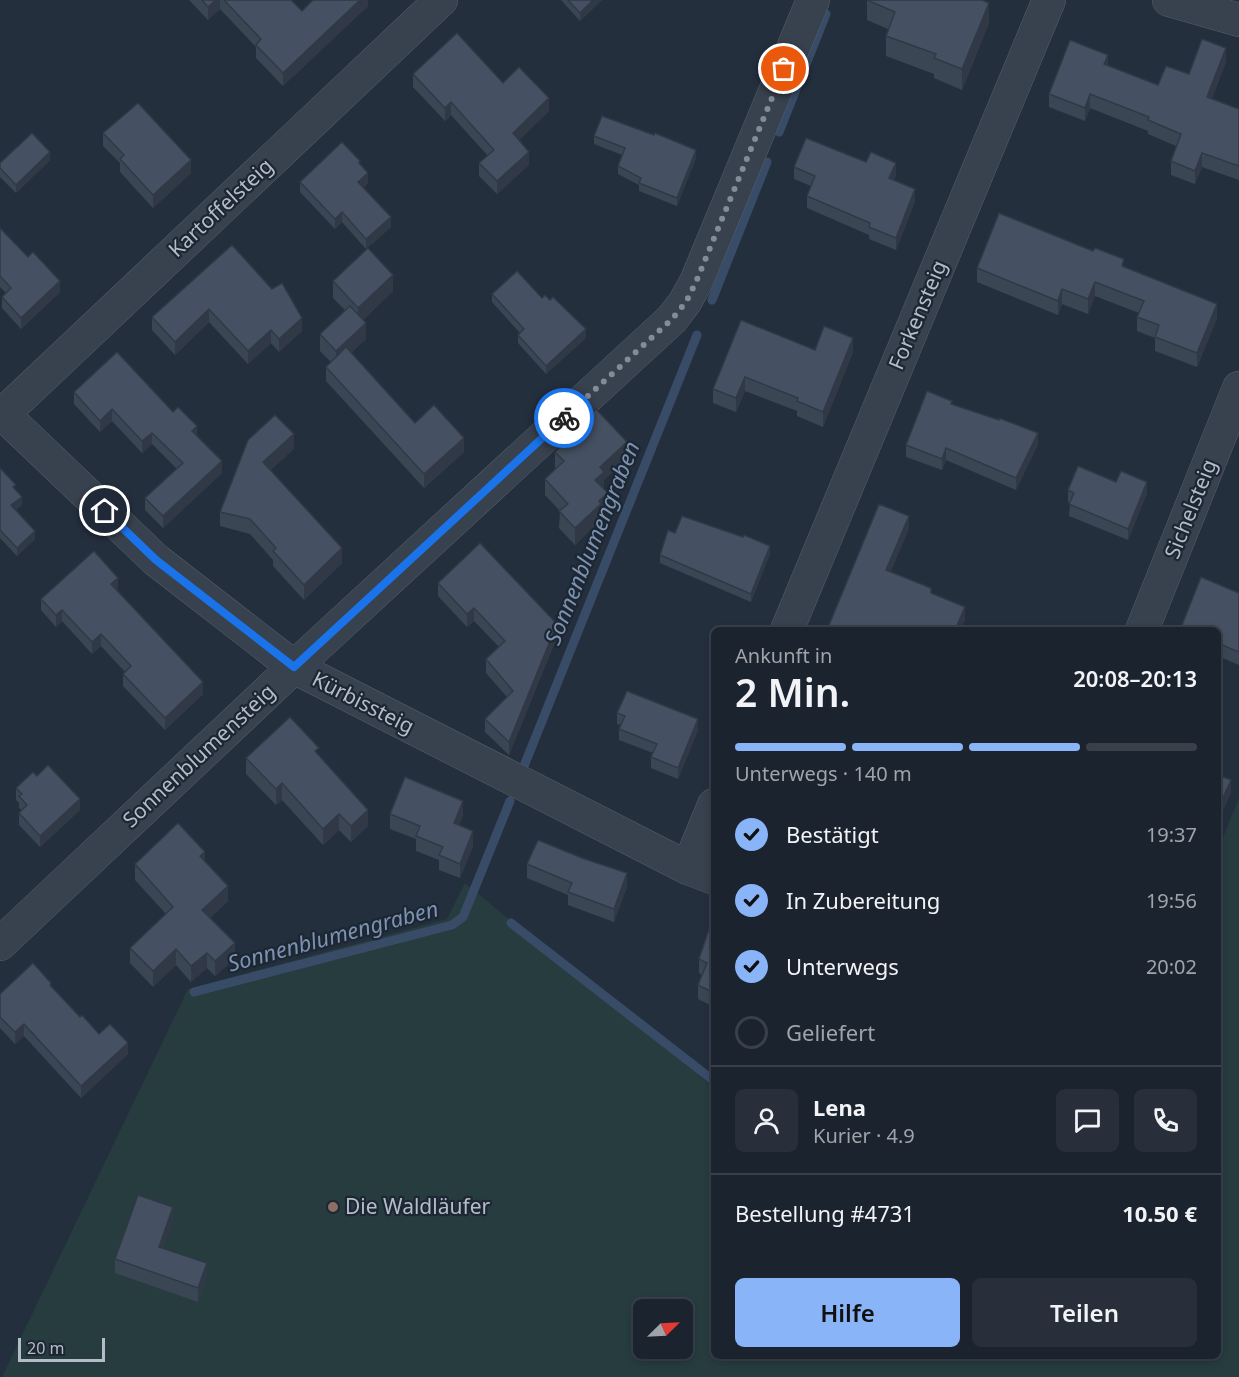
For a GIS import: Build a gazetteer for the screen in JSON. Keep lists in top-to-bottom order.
{
  "streets": {
    "street": [
      "Kartoffelsteig",
      "Forkensteig",
      "Sichelsteig",
      "Kürbissteig",
      "Sonnenblumensteig"
    ]
  },
  "crossings": [
    ["Kartoffelsteig", "Kürbissteig"],
    ["Kürbissteig", "Sonnenblumensteig"]
  ],
  "water": ["Sonnenblumengraben"],
  "places": ["Die Waldläufer"],
  "scale_bar": "20 m",
  "north": "top right",
  "page": {
    "heading": ["2 Min.", "Ankunft in", "20:08–20:13"],
    "panel": [
      "Lena",
      "Kurier · 4.9",
      "Bestellung #4731",
      "10.50 €"
    ],
    "bar": "Unterwegs · 140 m",
    "list": [
      ["Bestätigt", "19:37"],
      ["In Zubereitung", "19:56"],
      ["Unterwegs", "20:02"],
      "Geliefert"
    ],
    "buttons": ["Hilfe", "Teilen"],
    "scale": "20 m"
  }
}
